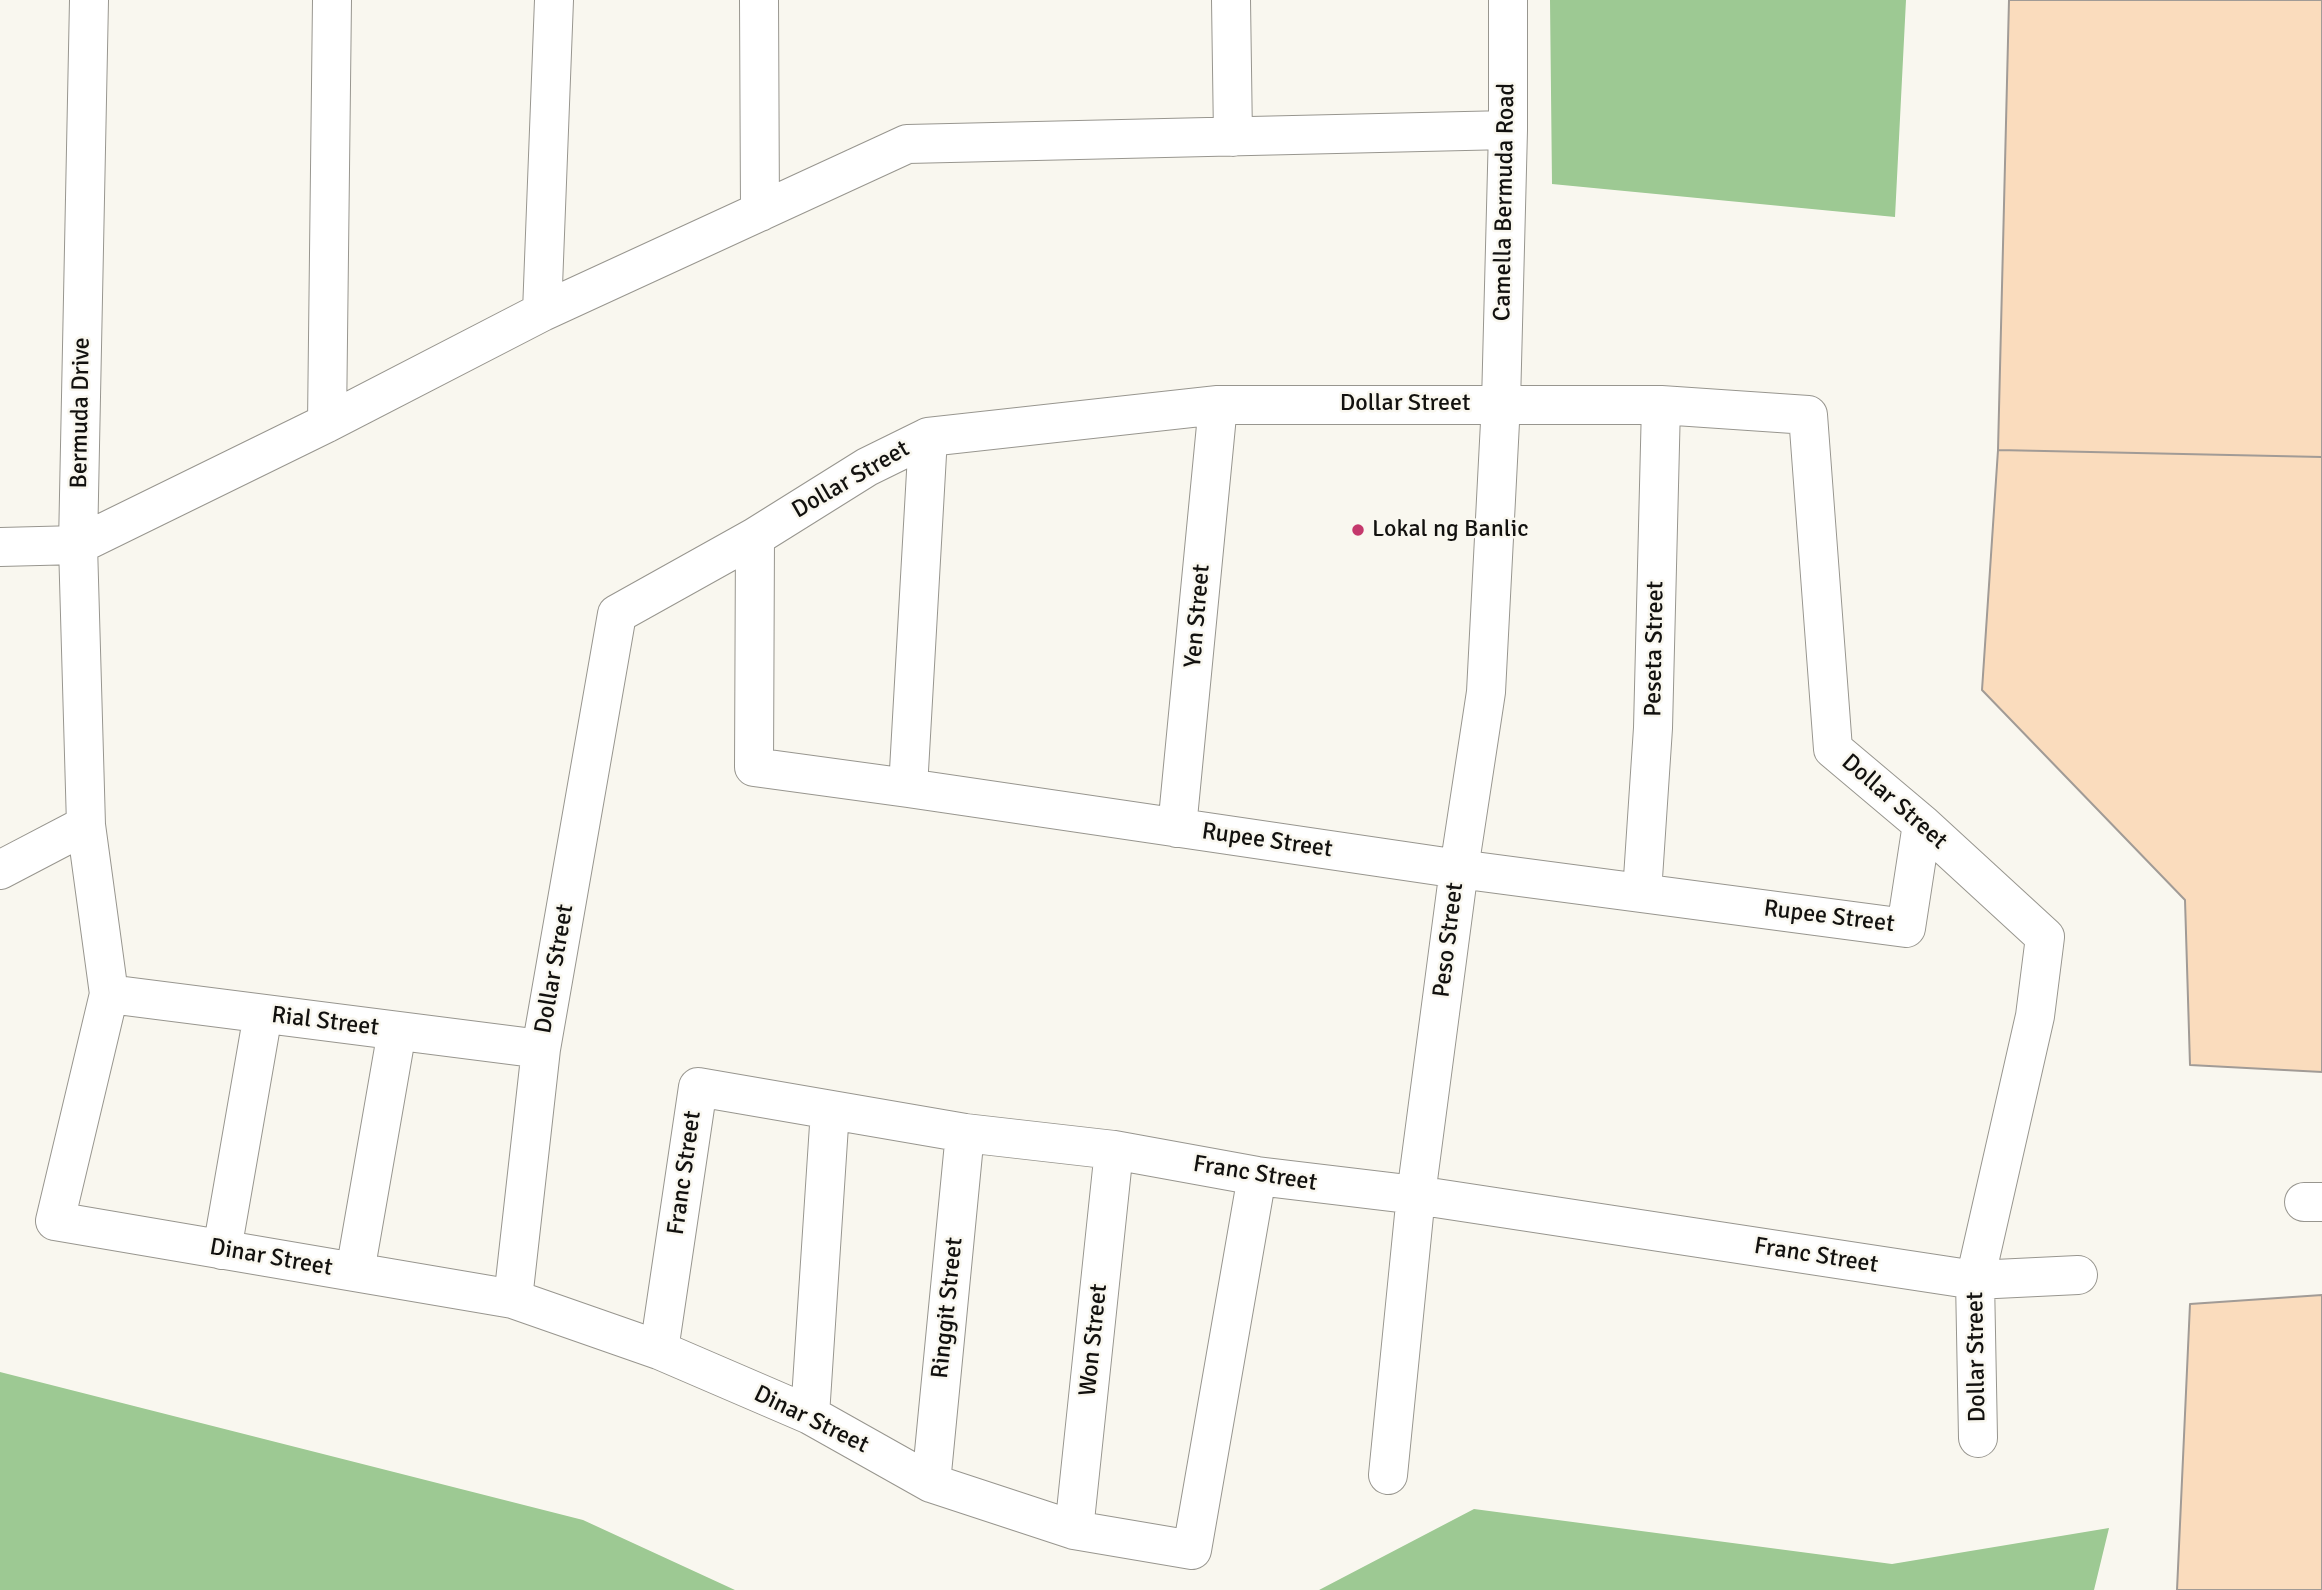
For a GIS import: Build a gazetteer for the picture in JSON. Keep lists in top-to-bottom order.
{
  "streets": {
    "street": [
      "Camella Bermuda Road",
      "Dollar Street",
      "Bermuda Drive",
      "Yen Street",
      "Peseta Street",
      "Rupee Street",
      "Peso Street",
      "Rial Street",
      "Franc Street",
      "Dinar Street",
      "Ringgit Street",
      "Won Street"
    ]
  },
  "crossings": [
    ["Camella Bermuda Road", "Dollar Street"],
    ["Camella Bermuda Road", "Peso Street"],
    ["Dollar Street", "Yen Street"],
    ["Dollar Street", "Peseta Street"],
    ["Dollar Street", "Rupee Street"],
    ["Dollar Street", "Peso Street"],
    ["Dollar Street", "Rial Street"],
    ["Dollar Street", "Franc Street"],
    ["Dollar Street", "Dinar Street"],
    ["Bermuda Drive", "Rial Street"],
    ["Bermuda Drive", "Dinar Street"],
    ["Yen Street", "Rupee Street"],
    ["Peseta Street", "Rupee Street"],
    ["Rupee Street", "Peso Street"],
    ["Peso Street", "Franc Street"],
    ["Rial Street", "Dinar Street"],
    ["Franc Street", "Dinar Street"],
    ["Franc Street", "Ringgit Street"],
    ["Franc Street", "Won Street"],
    ["Dinar Street", "Ringgit Street"],
    ["Dinar Street", "Won Street"]
  ],
  "places": ["Lokal ng Banlic"]
}
